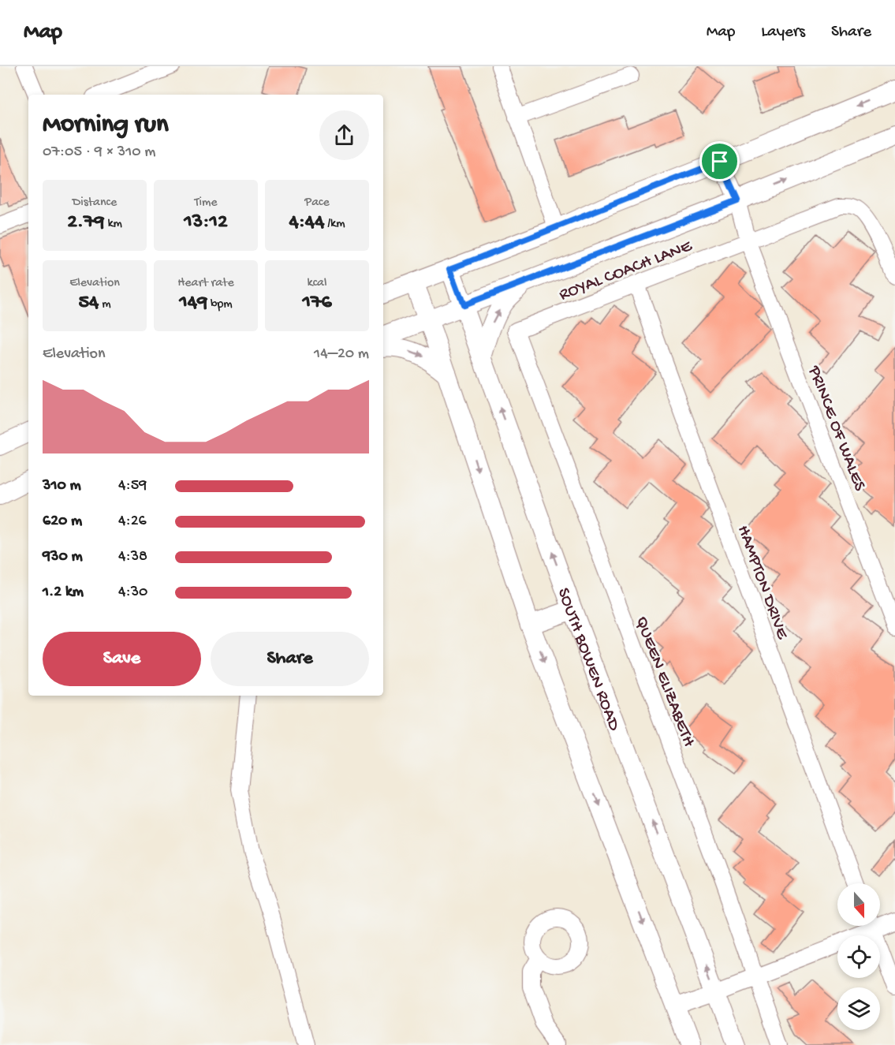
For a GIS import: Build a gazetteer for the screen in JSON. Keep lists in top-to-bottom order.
{
  "streets": {
    "main road": ["SOUTH BOWEN ROAD"],
    "street": [
      "ROYAL COACH LANE",
      "PRINCE OF WALES",
      "HAMPTON DRIVE",
      "QUEEN ELIZABETH"
    ]
  },
  "crossings": [
    ["ROYAL COACH LANE", "PRINCE OF WALES"],
    ["ROYAL COACH LANE", "HAMPTON DRIVE"],
    ["ROYAL COACH LANE", "QUEEN ELIZABETH"]
  ],
  "north": "bottom",
  "page": {
    "header": "Map",
    "nav": ["Map", "Layers", "Share"],
    "heading": ["Morning run", "07:05 · 9 × 310 m"],
    "stats": [
      ["Distance", "2.79 km"],
      ["Time", "13:12"],
      ["Pace", "4:44 /km"],
      ["Elevation", "54 m"],
      ["Heart rate", "149 bpm"],
      ["kcal", "176"]
    ],
    "chart": ["Elevation", "14–20 m"],
    "list": [
      {
        "name": "310 m",
        "note": "4:59"
      },
      {
        "name": "620 m",
        "note": "4:26"
      },
      {
        "name": "930 m",
        "note": "4:38"
      },
      {
        "name": "1.2 km",
        "note": "4:30"
      }
    ],
    "buttons": ["Save", "Share"]
  }
}
